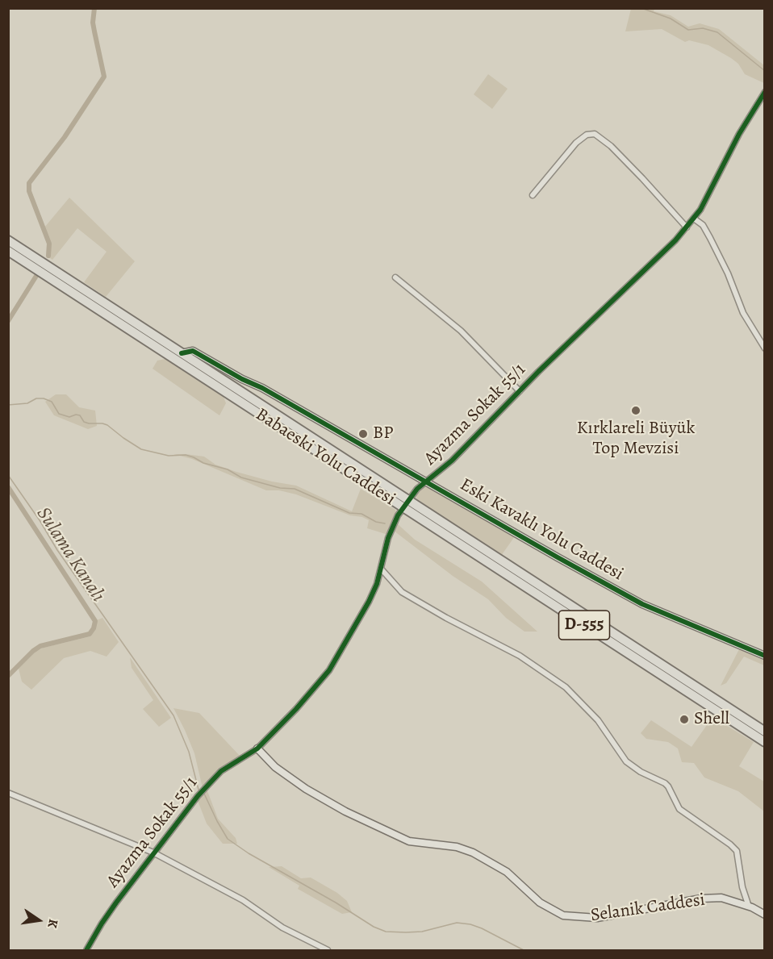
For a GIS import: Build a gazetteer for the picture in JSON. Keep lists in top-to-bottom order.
{
  "streets": {
    "highway": ["Babaeski Yolu Caddesi", "D-555"],
    "street": ["Ayazma Sokak 55/1", "Eski Kavaklı Yolu Caddesi", "Selanik Caddesi"]
  },
  "crossings": [
    ["Ayazma Sokak 55/1", "Babaeski Yolu Caddesi"],
    ["Ayazma Sokak 55/1", "Eski Kavaklı Yolu Caddesi"],
    ["Ayazma Sokak 55/1", "Selanik Caddesi"],
    ["Babaeski Yolu Caddesi", "Eski Kavaklı Yolu Caddesi"]
  ],
  "water": ["Sulama Kanalı"],
  "places": ["Kırklareli Büyük Top Mevzisi", "BP", "Shell"],
  "north": "right"
}
